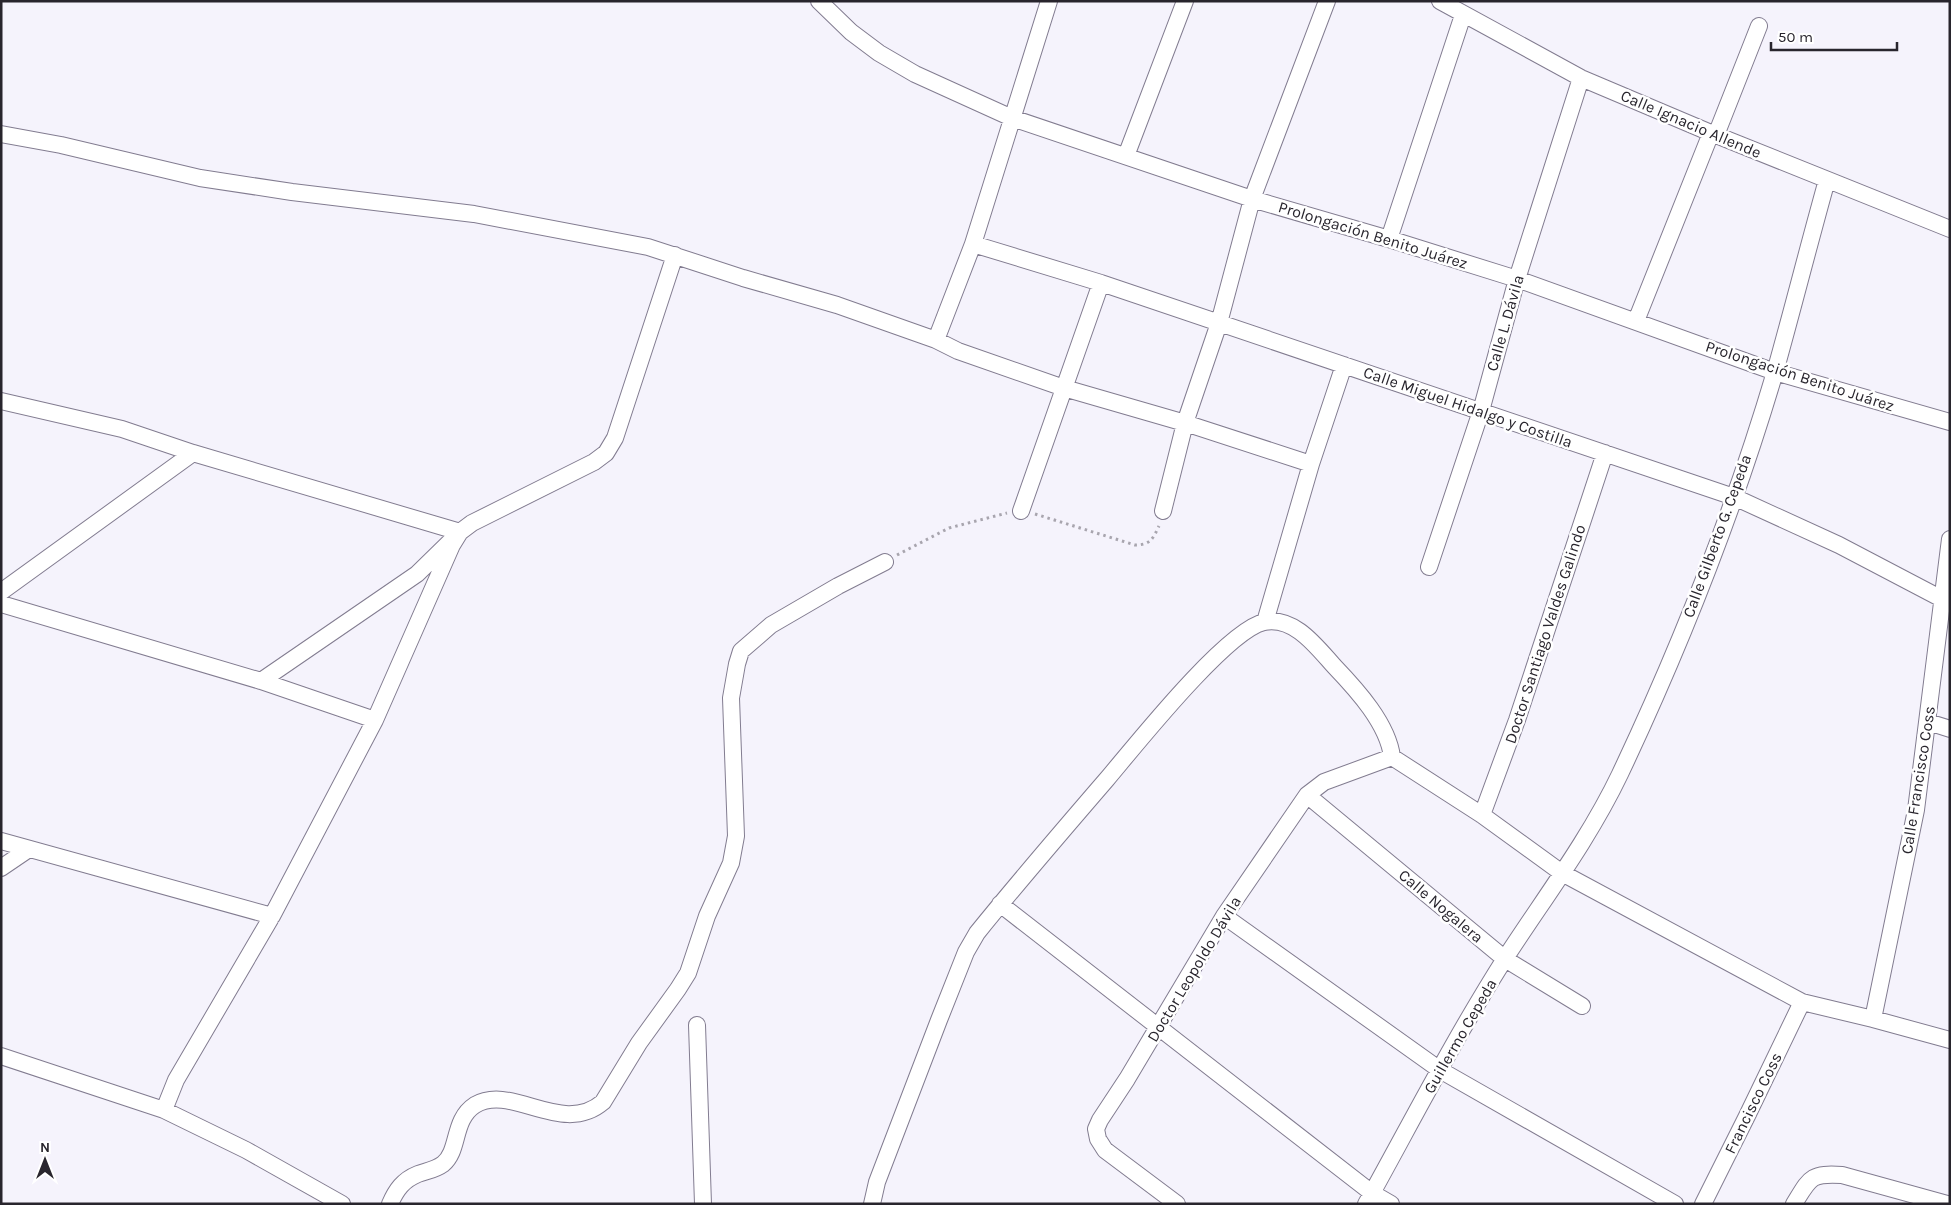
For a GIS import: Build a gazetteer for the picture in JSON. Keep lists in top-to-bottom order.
{
  "streets": {
    "street": [
      "Calle Ignacio Allende",
      "Prolongación Benito Juárez",
      "Calle L. Dávila",
      "Calle Miguel Hidalgo y Costilla",
      "Calle Gilberto G. Cepeda",
      "Doctor Santiago Valdes Galindo",
      "Calle Francisco Coss",
      "Calle Nogalera",
      "Doctor Leopoldo Dávila",
      "Guillermo Cepeda",
      "Francisco Coss"
    ]
  },
  "crossings": [
    ["Calle Ignacio Allende", "Calle L. Dávila"],
    ["Calle Ignacio Allende", "Calle Gilberto G. Cepeda"],
    ["Prolongación Benito Juárez", "Calle L. Dávila"],
    ["Prolongación Benito Juárez", "Calle Gilberto G. Cepeda"],
    ["Calle L. Dávila", "Calle Miguel Hidalgo y Costilla"],
    ["Calle Miguel Hidalgo y Costilla", "Calle Gilberto G. Cepeda"],
    ["Calle Miguel Hidalgo y Costilla", "Doctor Santiago Valdes Galindo"],
    ["Calle Miguel Hidalgo y Costilla", "Calle Francisco Coss"],
    ["Calle Gilberto G. Cepeda", "Guillermo Cepeda"],
    ["Calle Nogalera", "Doctor Leopoldo Dávila"],
    ["Calle Nogalera", "Guillermo Cepeda"]
  ],
  "scale_bar": "50 m",
  "north": "top"
}
